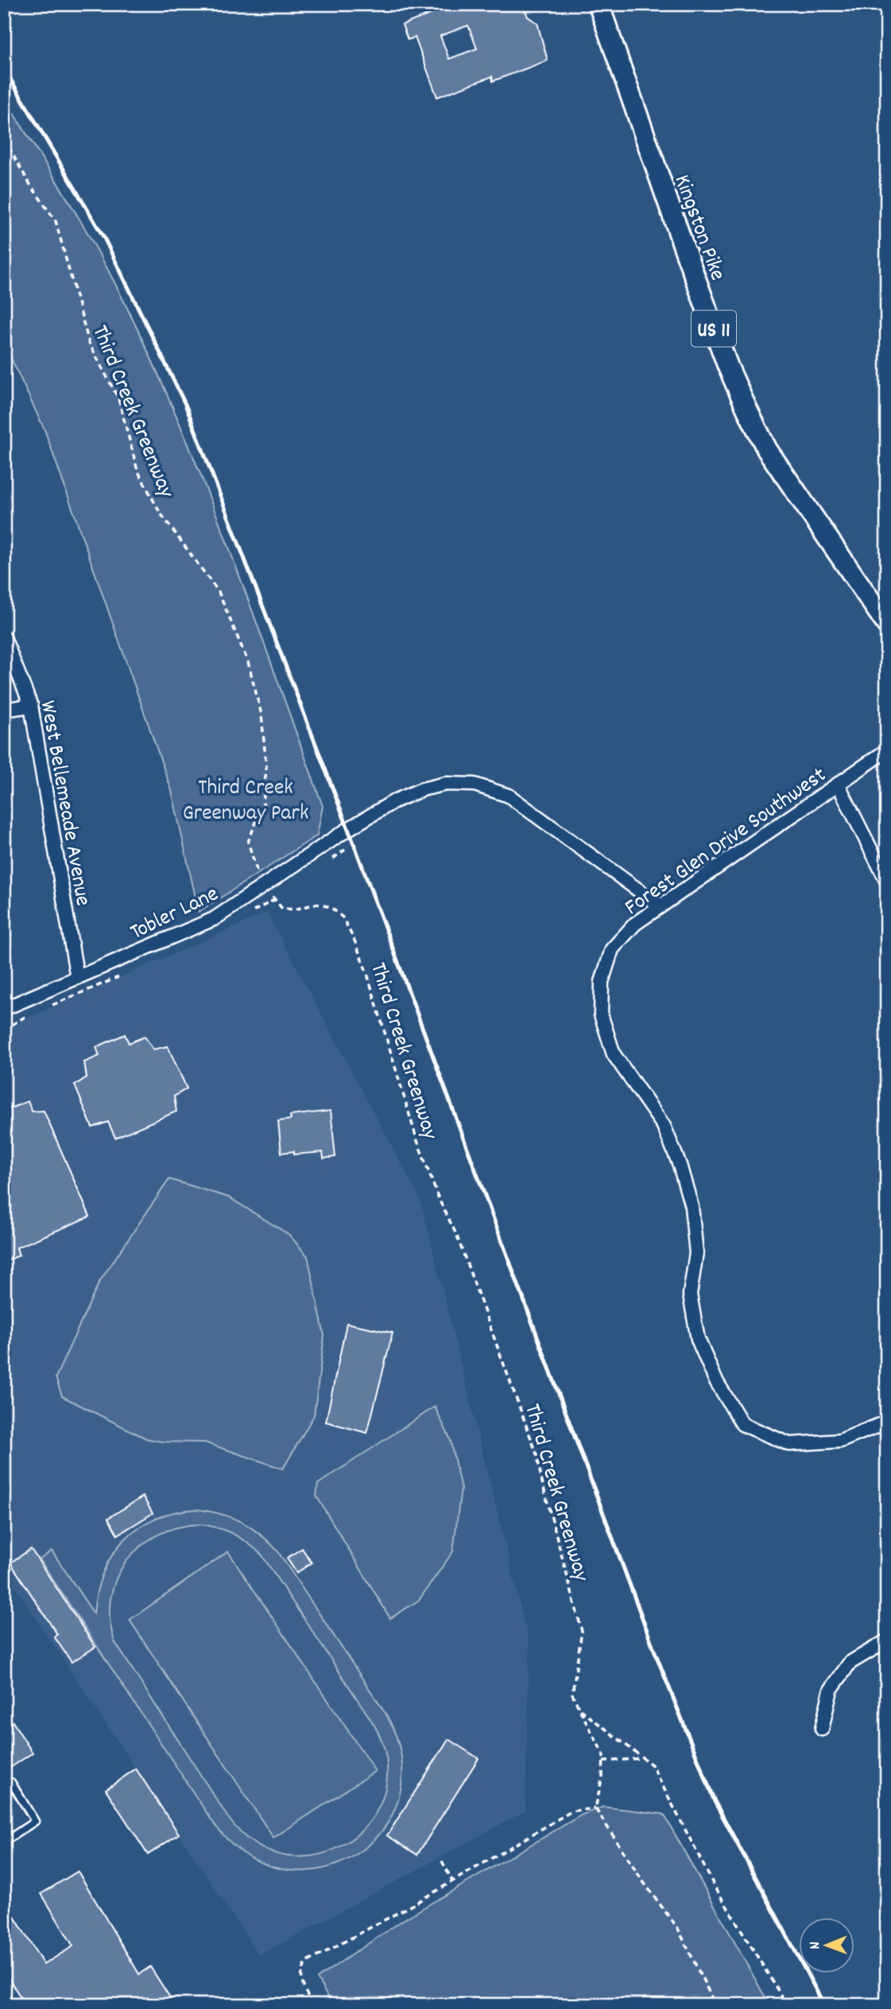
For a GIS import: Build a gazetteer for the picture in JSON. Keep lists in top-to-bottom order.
{
  "streets": {
    "main road": ["Kingston Pike", "US 11"],
    "street": ["West Bellemeade Avenue", "Forest Glen Drive Southwest", "Tobler Lane"],
    "path": ["Third Creek Greenway"]
  },
  "crossings": [
    ["Third Creek Greenway", "Tobler Lane"],
    ["West Bellemeade Avenue", "Tobler Lane"],
    ["Forest Glen Drive Southwest", "Tobler Lane"]
  ],
  "parks": ["Third Creek Greenway Park"],
  "north": "left"
}
